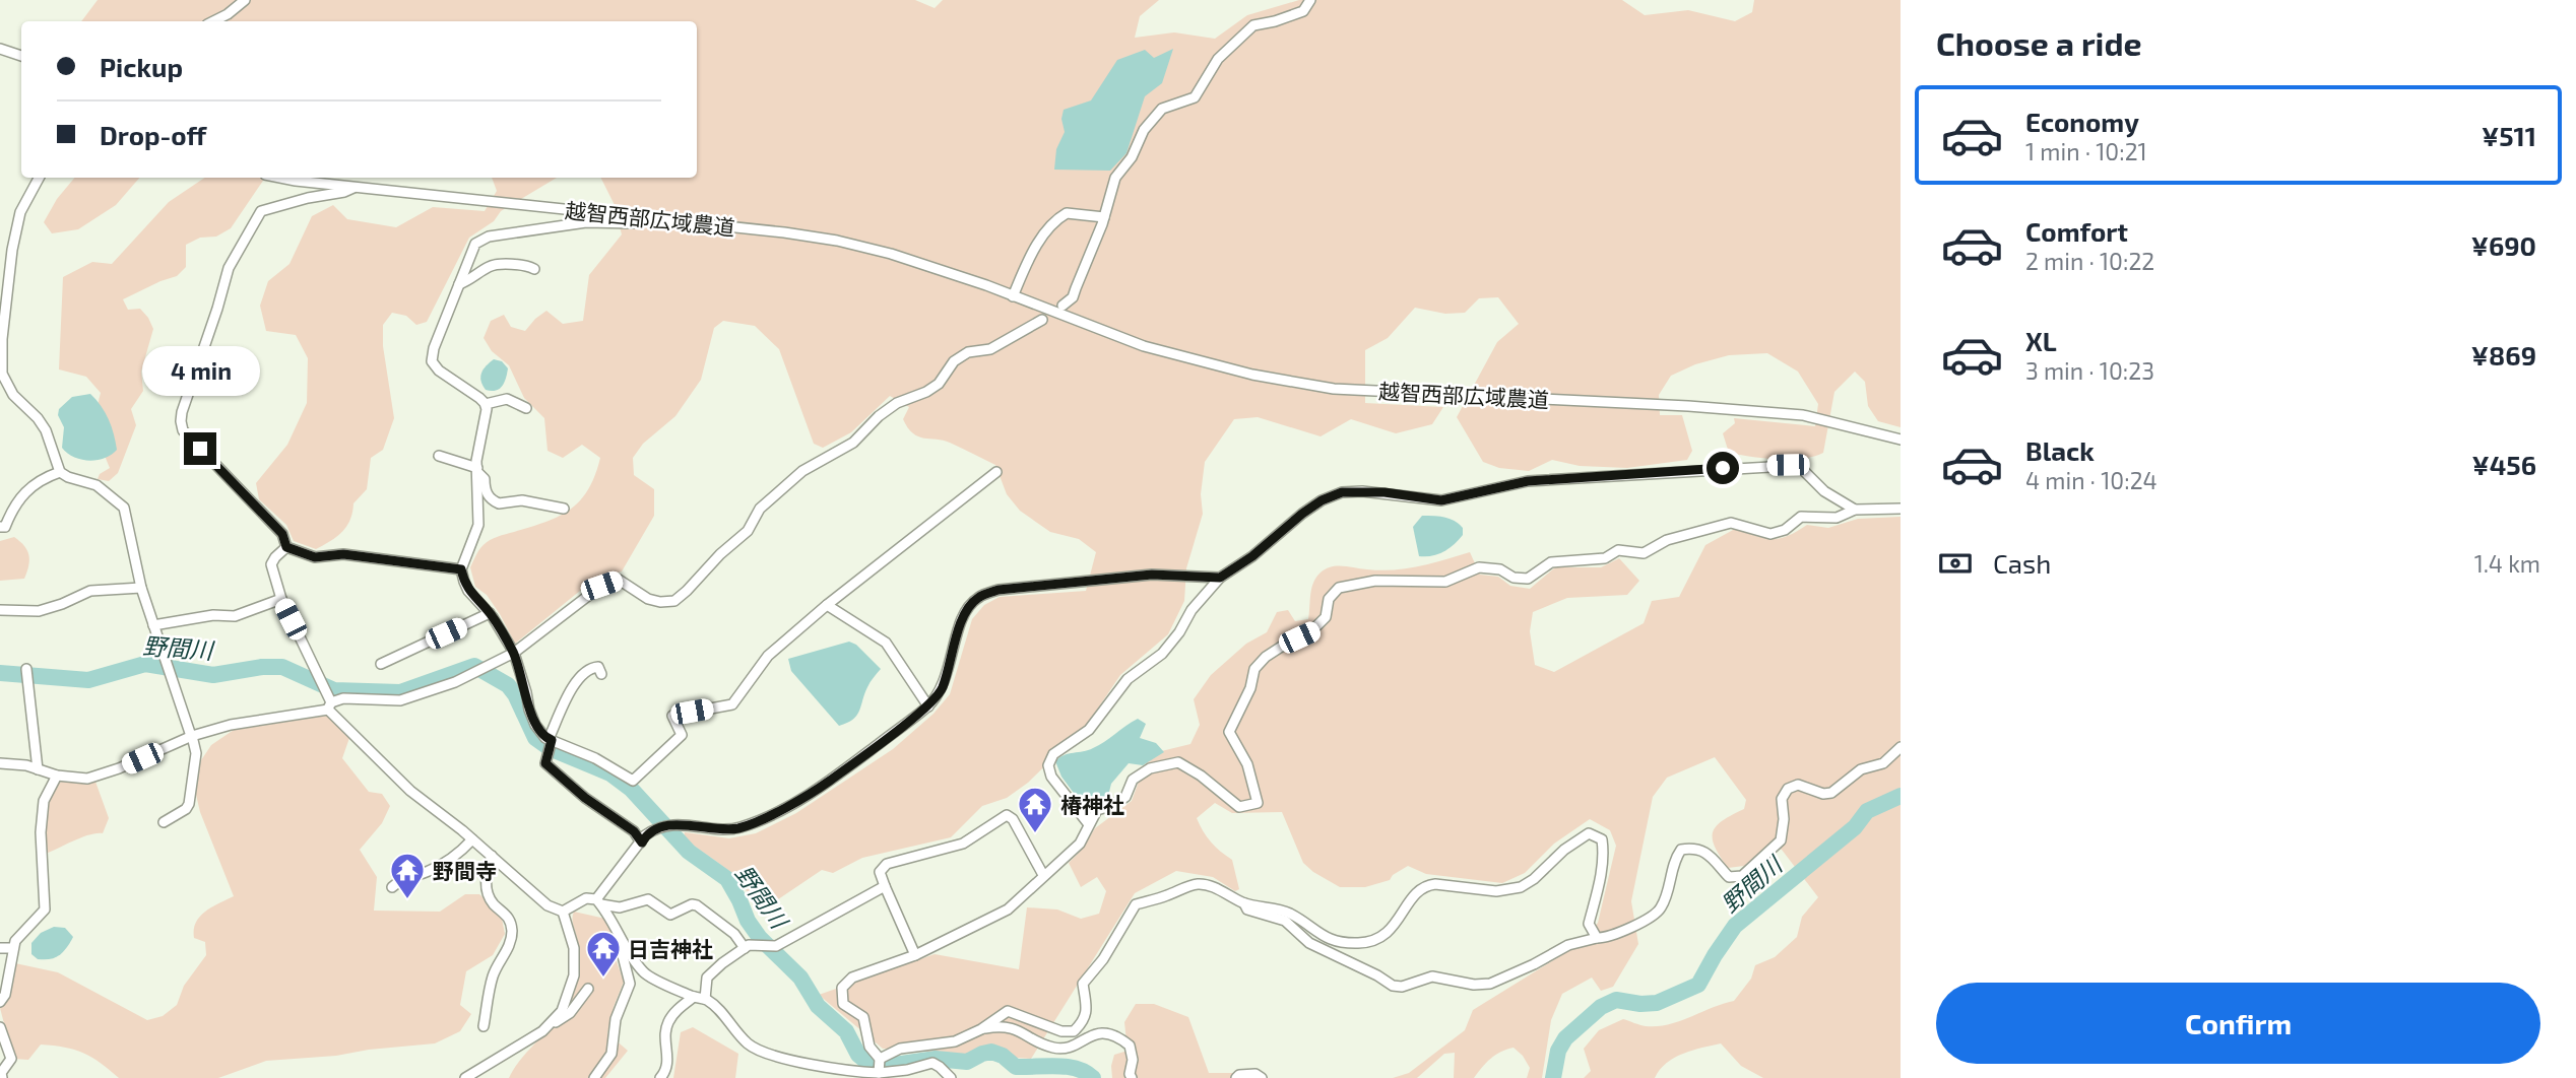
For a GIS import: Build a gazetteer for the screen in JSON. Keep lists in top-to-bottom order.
{
  "streets": {
    "street": ["越智西部広域農道"]
  },
  "water": ["野間川"],
  "places": {
    "temple": ["椿神社", "野間寺", "日吉神社"]
  },
  "page": {
    "heading": "Choose a ride",
    "banner": ["Pickup", "Drop-off"],
    "list": [
      {
        "name": "Economy",
        "note": "1 min · 10:21",
        "value": "¥511"
      },
      {
        "name": "Comfort",
        "note": "2 min · 10:22",
        "value": "¥690"
      },
      {
        "name": "XL",
        "note": "3 min · 10:23",
        "value": "¥869"
      },
      {
        "name": "Black",
        "note": "4 min · 10:24",
        "value": "¥456"
      }
    ],
    "bubble": "4 min",
    "pay": ["Cash", "1.4 km"],
    "buttons": "Confirm"
  }
}
